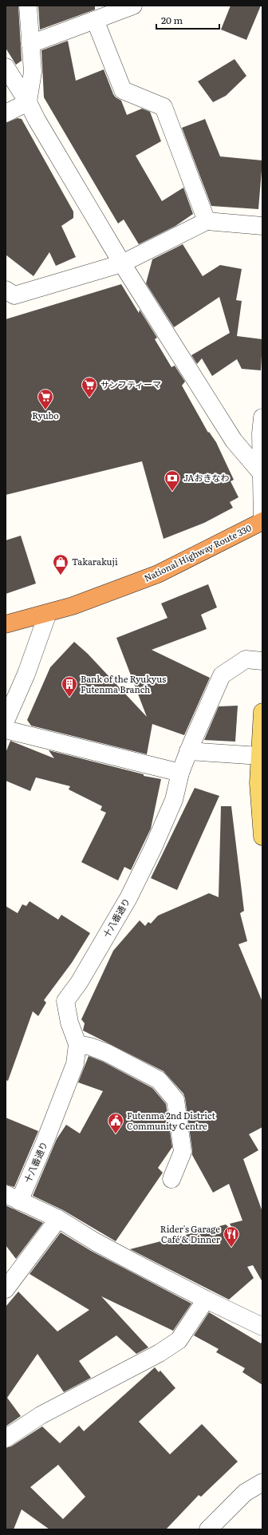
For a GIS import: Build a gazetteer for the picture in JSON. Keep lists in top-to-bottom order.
{
  "streets": {
    "highway": ["National Highway Route 330"],
    "street": ["十八番通り"]
  },
  "places": {
    "supermarket": ["サンフティーマ", "Ryubo"],
    "bank": ["JAおきなわ"],
    "shop": ["Takarakuji"],
    "building": ["Bank of the Ryukyus Futenma Branch"],
    "public building": ["Futenma 2nd District Community Centre"],
    "restaurant": ["Rider's Garage Café & Dinner"]
  },
  "scale_bar": "20 m"
}
